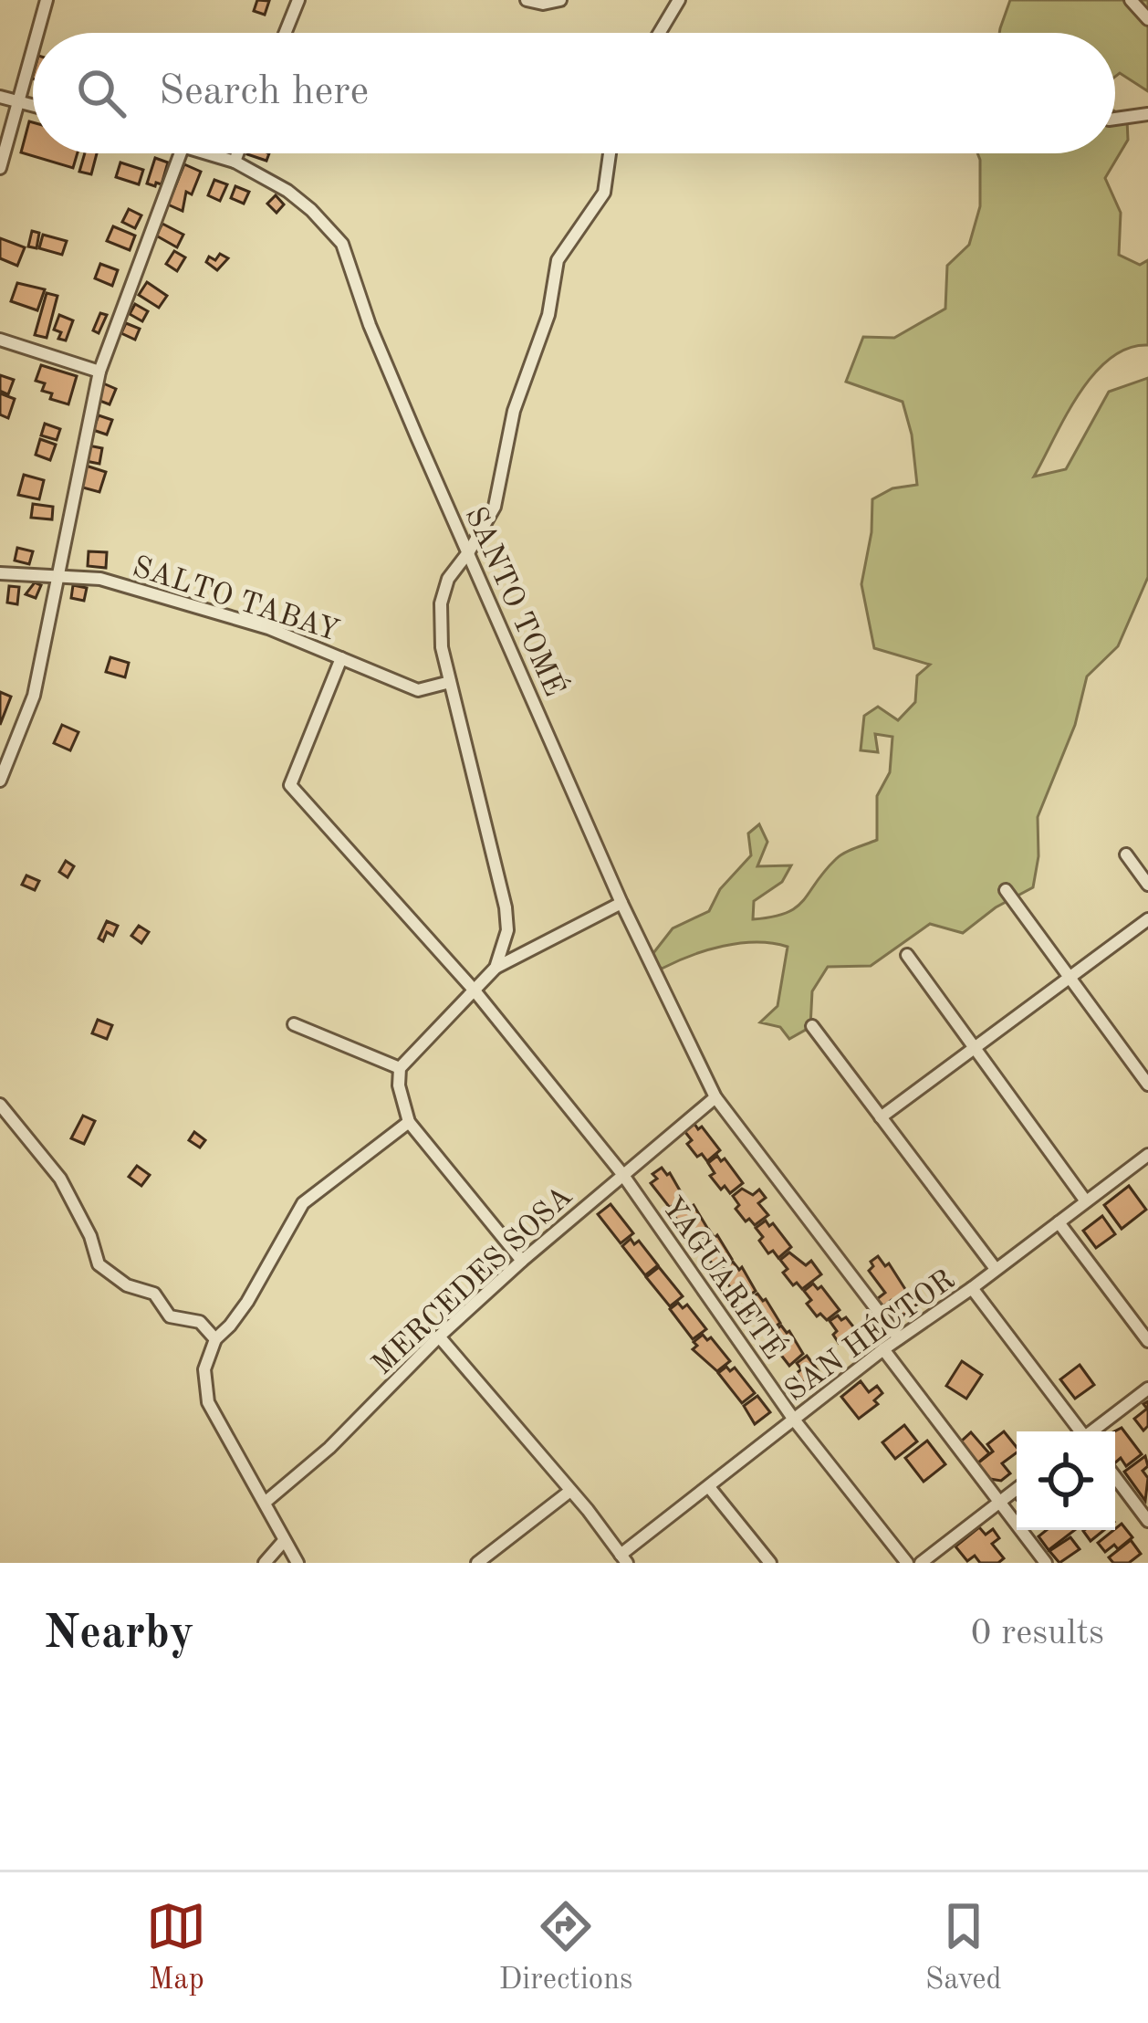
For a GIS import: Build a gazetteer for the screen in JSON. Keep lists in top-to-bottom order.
{
  "streets": {
    "street": [
      "SALTO TABAY",
      "SANTO TOMÉ",
      "YAGUARETÉ",
      "MERCEDES SOSA",
      "SAN HÉCTOR"
    ]
  },
  "crossings": [
    ["SALTO TABAY", "YAGUARETÉ"],
    ["SANTO TOMÉ", "MERCEDES SOSA"],
    ["SANTO TOMÉ", "SAN HÉCTOR"],
    ["YAGUARETÉ", "MERCEDES SOSA"],
    ["YAGUARETÉ", "SAN HÉCTOR"]
  ],
  "page": {
    "search": "Search here",
    "heading": ["Nearby", "0 results"],
    "nav": ["Map", "Directions", "Saved"]
  }
}
